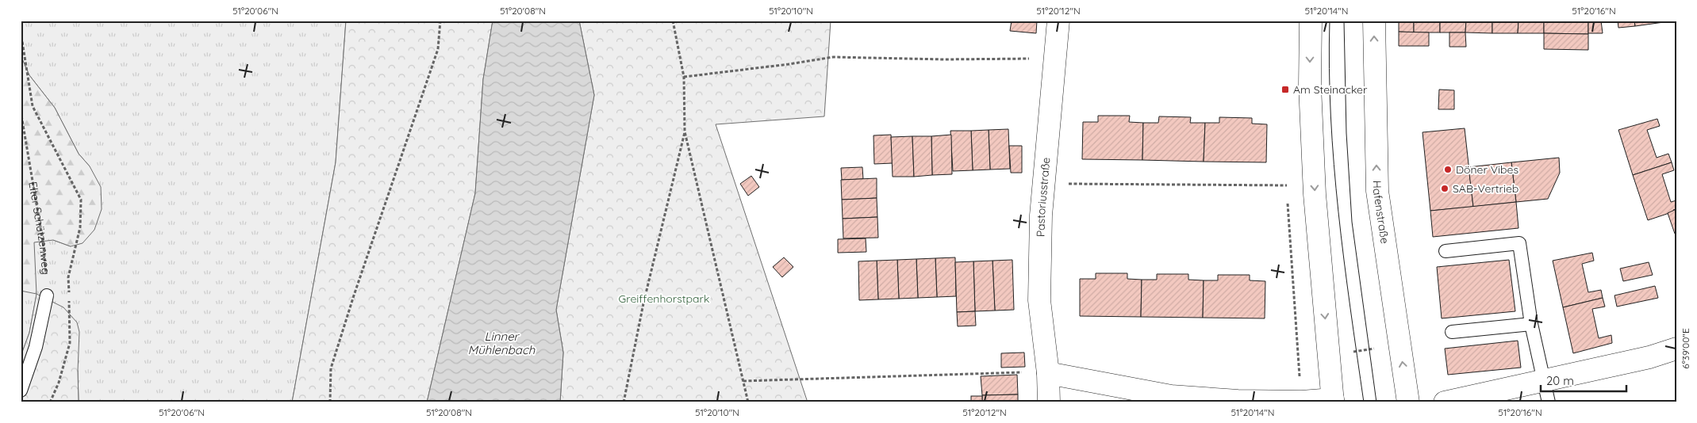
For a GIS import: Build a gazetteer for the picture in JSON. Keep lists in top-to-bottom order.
{
  "streets": {
    "street": ["Pastoriusstraße", "Hafenstraße"],
    "path": ["Elter Schützenweg"]
  },
  "water": ["Linner Mühlenbach"],
  "parks": ["Greiffenhorstpark"],
  "places": {
    "transit": ["Am Steinacker"],
    "other": ["Döner Vibes", "SAB-Vertrieb"]
  },
  "scale_bar": "20 m",
  "coordinates": [
    "51°20'06\"N",
    "51°20'08\"N",
    "51°20'10\"N",
    "51°20'12\"N",
    "51°20'14\"N",
    "51°20'16\"N",
    "6°39'00\"E"
  ]
}
